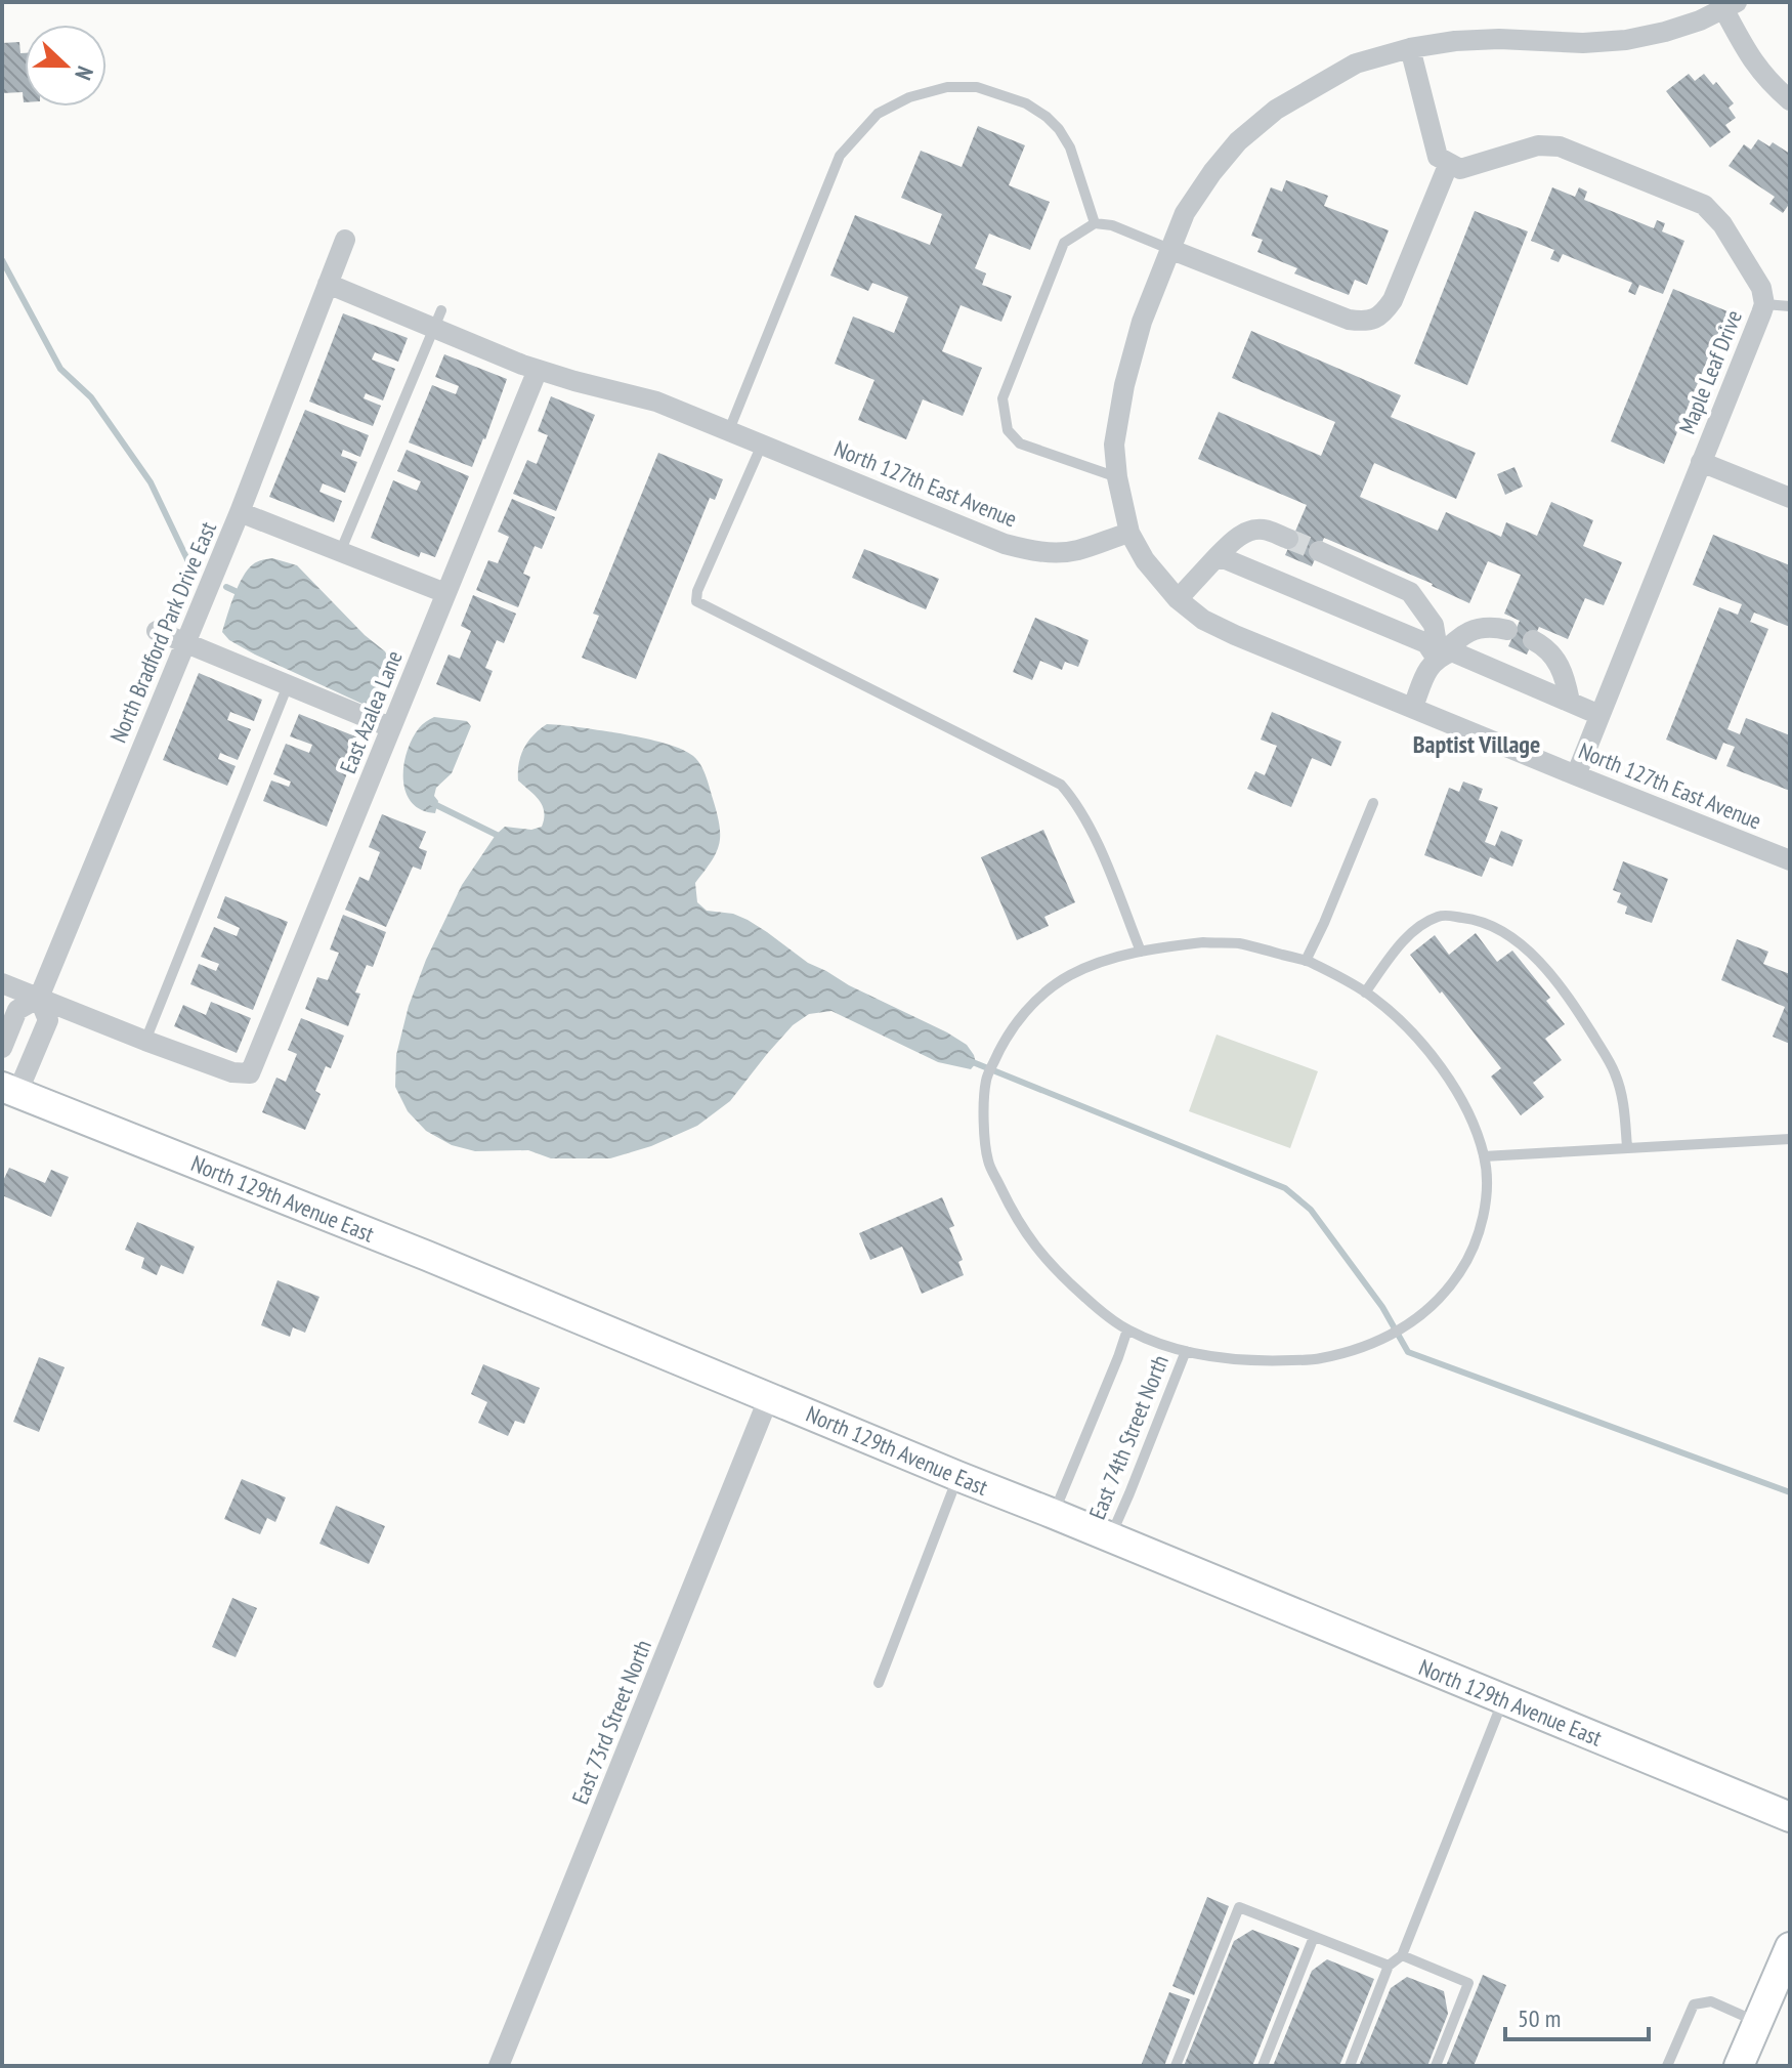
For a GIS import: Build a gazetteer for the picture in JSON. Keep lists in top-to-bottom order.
{
  "streets": {
    "street": [
      "Maple Leaf Drive",
      "North 127th East Avenue",
      "North Bradford Park Drive East",
      "East Azalea Lane",
      "North 129th Avenue East",
      "East 73rd Street North"
    ],
    "lane": ["East 74th Street North"]
  },
  "crossings": [
    ["Maple Leaf Drive", "North 127th East Avenue"],
    ["North 127th East Avenue", "North Bradford Park Drive East"],
    ["North 127th East Avenue", "East Azalea Lane"],
    ["North Bradford Park Drive East", "North 129th Avenue East"],
    ["North 129th Avenue East", "East 74th Street North"],
    ["North 129th Avenue East", "East 73rd Street North"]
  ],
  "districts": ["Baptist Village"],
  "scale_bar": "50 m",
  "north": "right"
}
